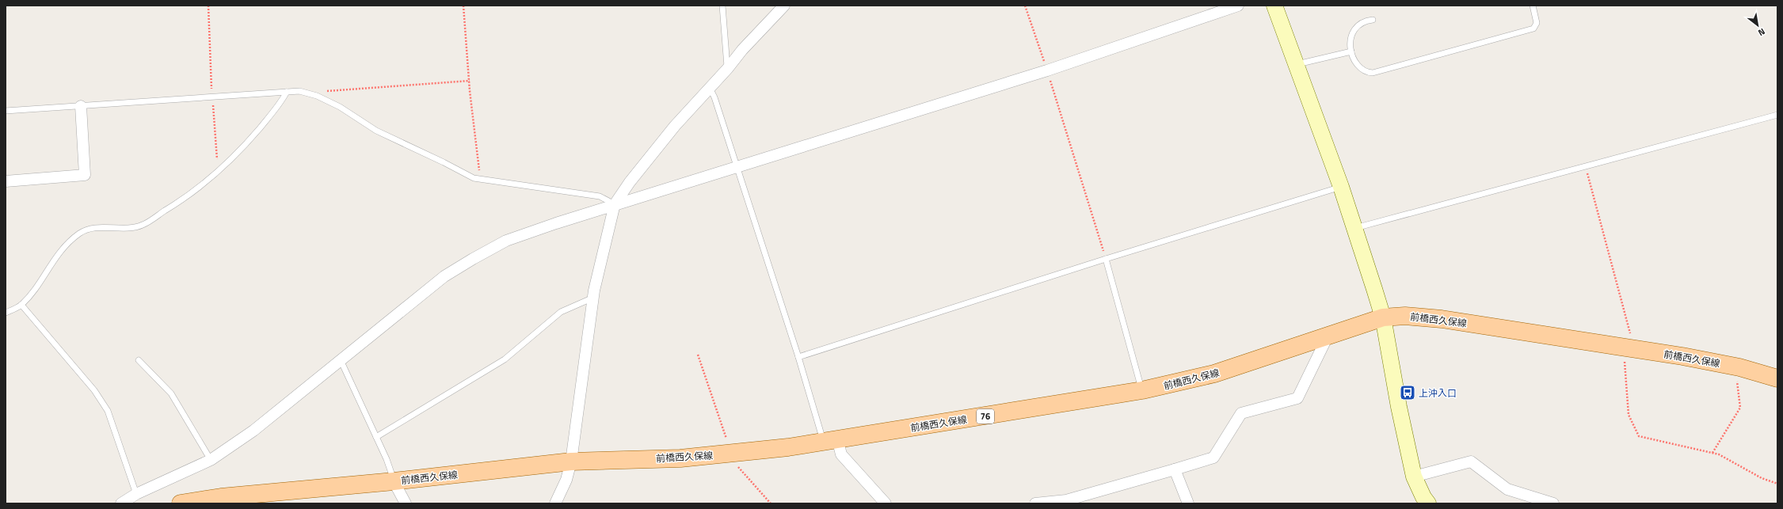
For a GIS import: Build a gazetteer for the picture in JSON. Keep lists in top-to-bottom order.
{
  "streets": {
    "main road": ["前橋西久保線", "76"]
  },
  "places": {
    "bus stop": ["上沖入口"]
  },
  "north": "bottom right"
}
